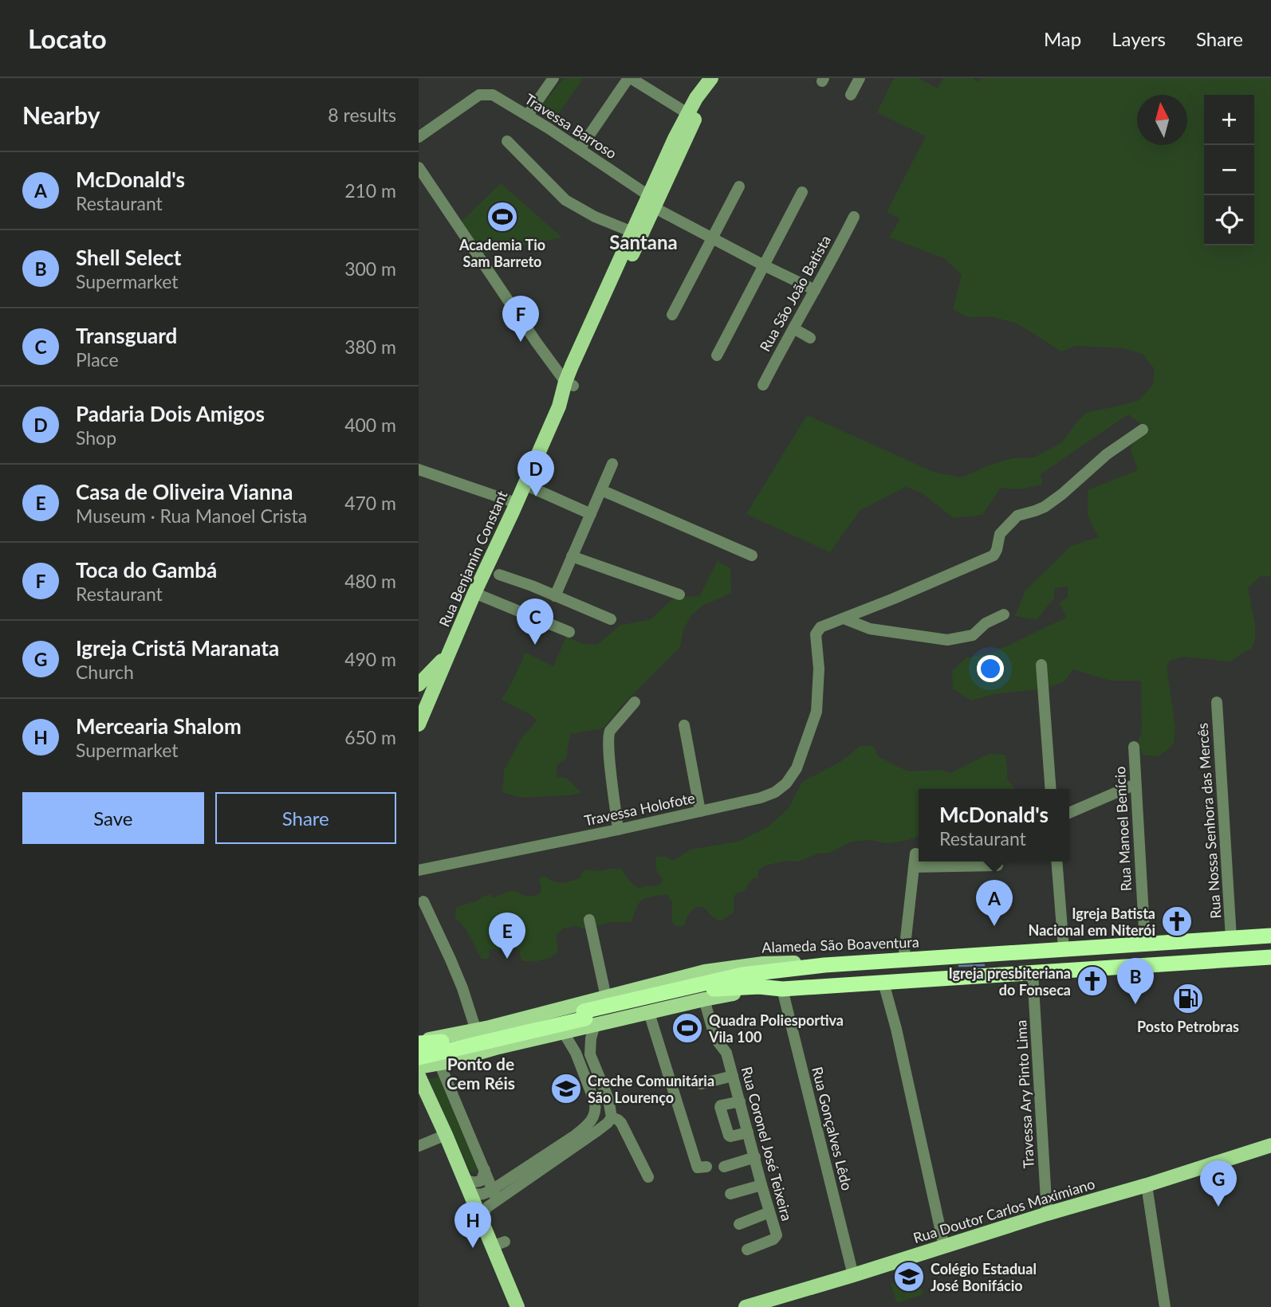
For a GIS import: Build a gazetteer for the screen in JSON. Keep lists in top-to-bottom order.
{
  "streets": {
    "highway": ["Alameda São Boaventura"],
    "main road": ["Rua Benjamin Constant", "Rua Doutor Carlos Maximiano"],
    "street": [
      "Travessa Barroso",
      "Rua São João Batista",
      "Travessa Holofote",
      "Rua Nossa Senhora das Mercês",
      "Rua Manoel Benício",
      "Travessa Ary Pinto Lima",
      "Rua Gonçalves Lêdo",
      "Rua Coronel José Teixeira"
    ]
  },
  "crossings": [
    ["Travessa Barroso", "Rua São João Batista"],
    ["Travessa Barroso", "Rua Benjamin Constant"],
    ["Rua Nossa Senhora das Mercês", "Alameda São Boaventura"],
    ["Rua Manoel Benício", "Alameda São Boaventura"],
    ["Travessa Ary Pinto Lima", "Rua Doutor Carlos Maximiano"],
    ["Rua Gonçalves Lêdo", "Rua Doutor Carlos Maximiano"]
  ],
  "districts": ["Santana", "Ponto de Cem Réis"],
  "places": {
    "sports": ["Academia Tio Sam Barreto", "Quadra Poliesportiva Vila 100"],
    "church": ["Igreja Batista Nacional em Niterói", "Igreja presbiteriana do Fonseca"],
    "fuel station": ["Posto Petrobras"],
    "school or university": ["Creche Comunitária São Lourenço", "Colégio Estadual José Bonifácio"]
  },
  "north": "top",
  "page": {
    "header": "Locato",
    "nav": ["Map", "Layers", "Share"],
    "heading": ["Nearby", "8 results"],
    "map_buttons": ["+", "−"],
    "list": [
      {
        "mark": "A",
        "name": "McDonald's",
        "note": "Restaurant",
        "value": "210 m"
      },
      {
        "mark": "B",
        "name": "Shell Select",
        "note": "Supermarket",
        "value": "300 m"
      },
      {
        "mark": "C",
        "name": "Transguard",
        "note": "Place",
        "value": "380 m"
      },
      {
        "mark": "D",
        "name": "Padaria Dois Amigos",
        "note": "Shop",
        "value": "400 m"
      },
      {
        "mark": "E",
        "name": "Casa de Oliveira Vianna",
        "note": "Museum · Rua Manoel Crista",
        "value": "470 m"
      },
      {
        "mark": "F",
        "name": "Toca do Gambá",
        "note": "Restaurant",
        "value": "480 m"
      },
      {
        "mark": "G",
        "name": "Igreja Cristã Maranata",
        "note": "Church",
        "value": "490 m"
      },
      {
        "mark": "H",
        "name": "Mercearia Shalom",
        "note": "Supermarket",
        "value": "650 m"
      }
    ],
    "pins": [
      "F",
      "D",
      "C",
      "A",
      "E",
      "B",
      "G",
      "H"
    ],
    "buttons": ["Save", "Share"],
    "popup": ["McDonald's", "Restaurant"]
  }
}
